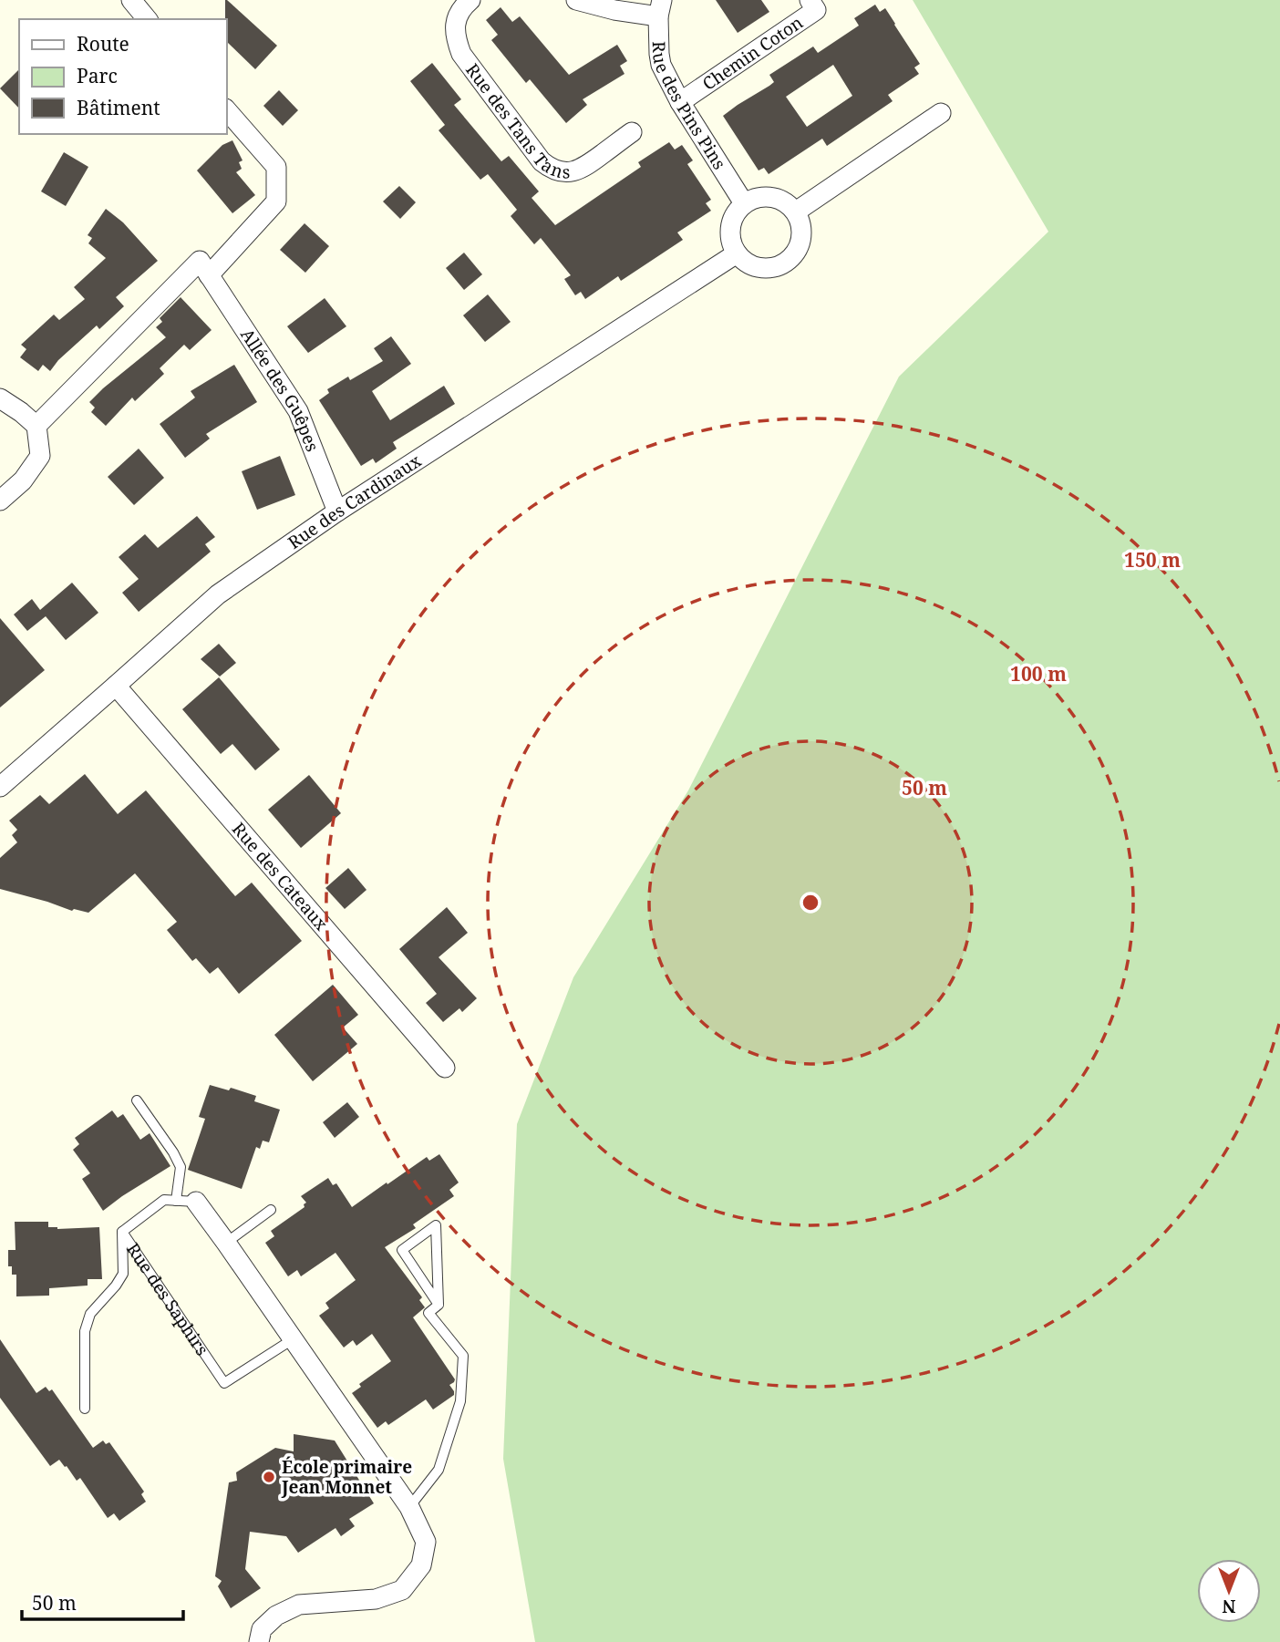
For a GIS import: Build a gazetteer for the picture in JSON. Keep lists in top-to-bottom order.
{
  "streets": {
    "street": [
      "Chemin Coton",
      "Rue des Pins Pins",
      "Rue des Tans Tans",
      "Allée des Guêpes",
      "Rue des Cardinaux",
      "Rue des Cateaux",
      "Rue des Saphirs"
    ]
  },
  "crossings": [
    ["Chemin Coton", "Rue des Pins Pins"],
    ["Rue des Pins Pins", "Rue des Cardinaux"],
    ["Allée des Guêpes", "Rue des Cardinaux"],
    ["Rue des Cardinaux", "Rue des Cateaux"]
  ],
  "places": ["École primaire Jean Monnet"],
  "legend": ["Route", "Parc", "Bâtiment"],
  "scale_bar": "50 m",
  "north": "bottom",
  "rings": ["150 m", "100 m", "50 m"]
}
